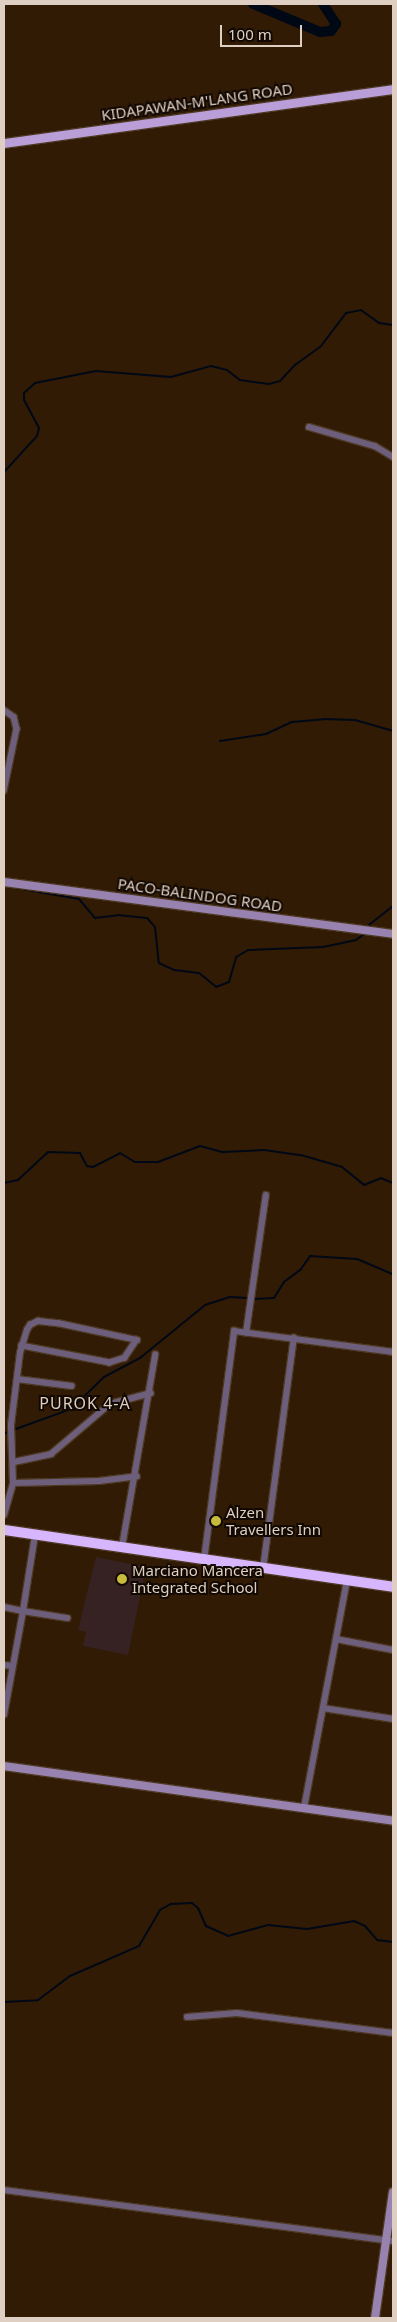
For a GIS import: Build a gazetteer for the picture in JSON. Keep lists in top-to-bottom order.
{
  "streets": {
    "main road": ["KIDAPAWAN-M'LANG ROAD"],
    "street": ["PACO-BALINDOG ROAD"]
  },
  "districts": ["PUROK 4-A"],
  "places": ["Alzen Travellers Inn", "Marciano Mancera Integrated School"],
  "scale_bar": "100 m"
}
